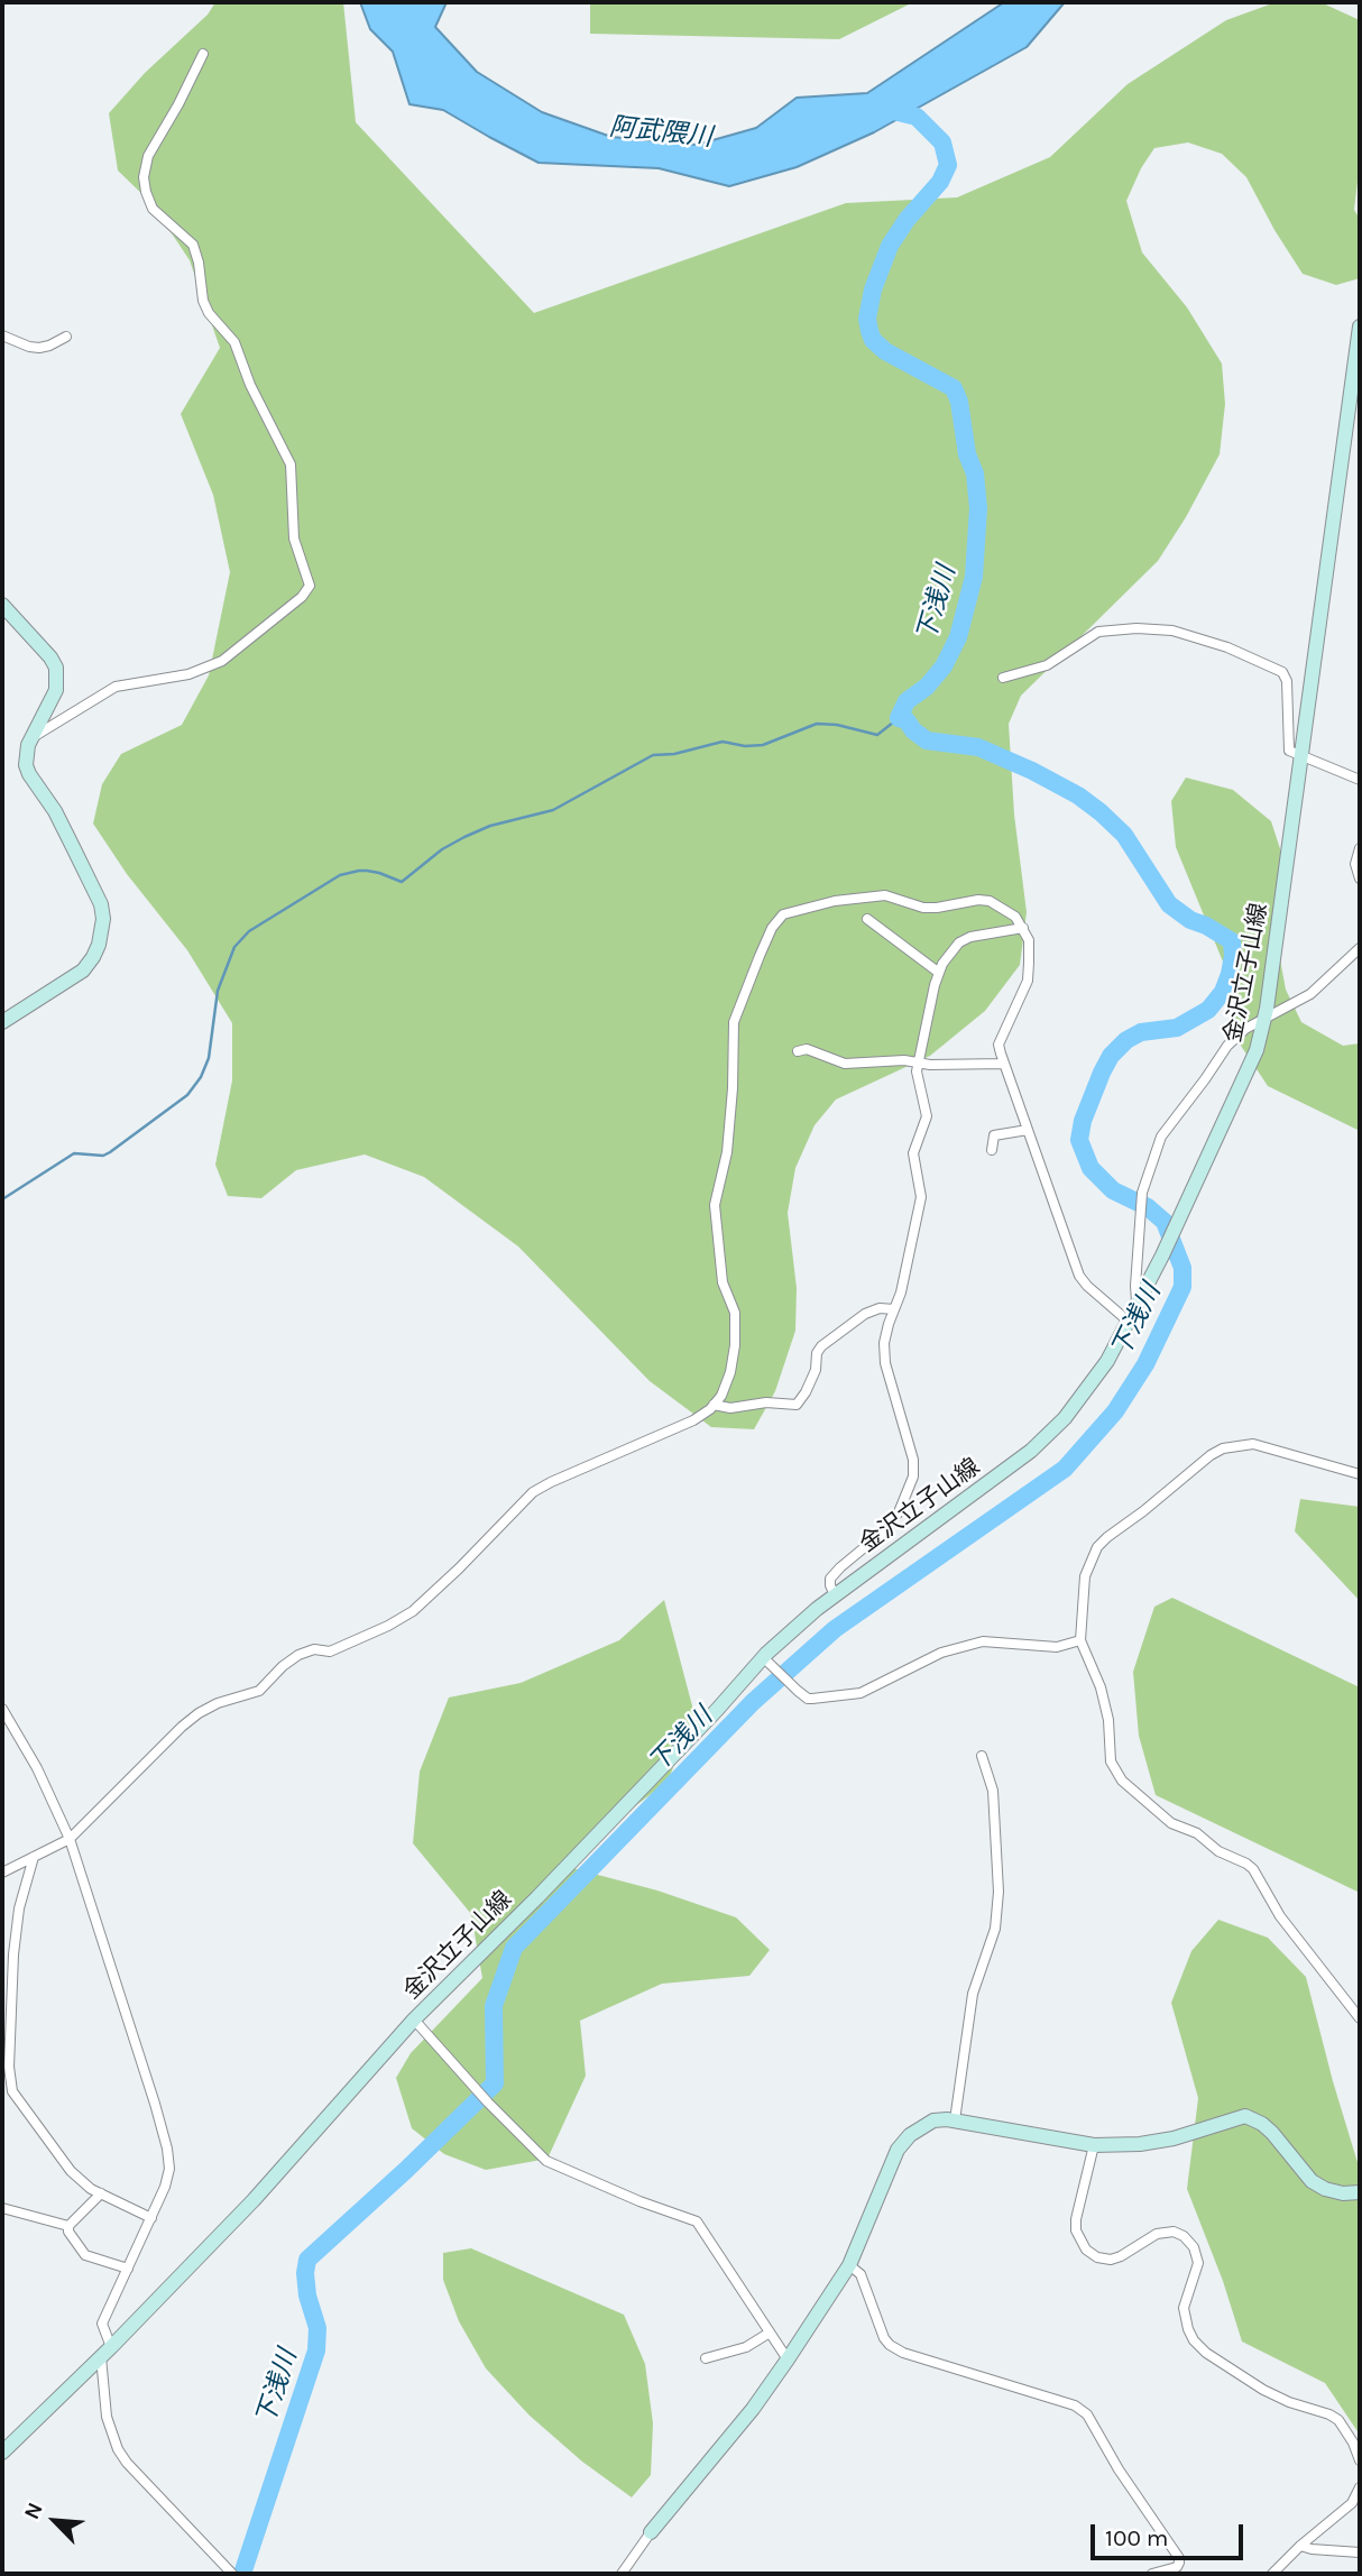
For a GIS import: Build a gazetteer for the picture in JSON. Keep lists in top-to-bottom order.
{
  "streets": {
    "street": ["金沢立子山線"]
  },
  "water": ["阿武隈川", "下浅川"],
  "scale_bar": "100 m",
  "north": "top left"
}
